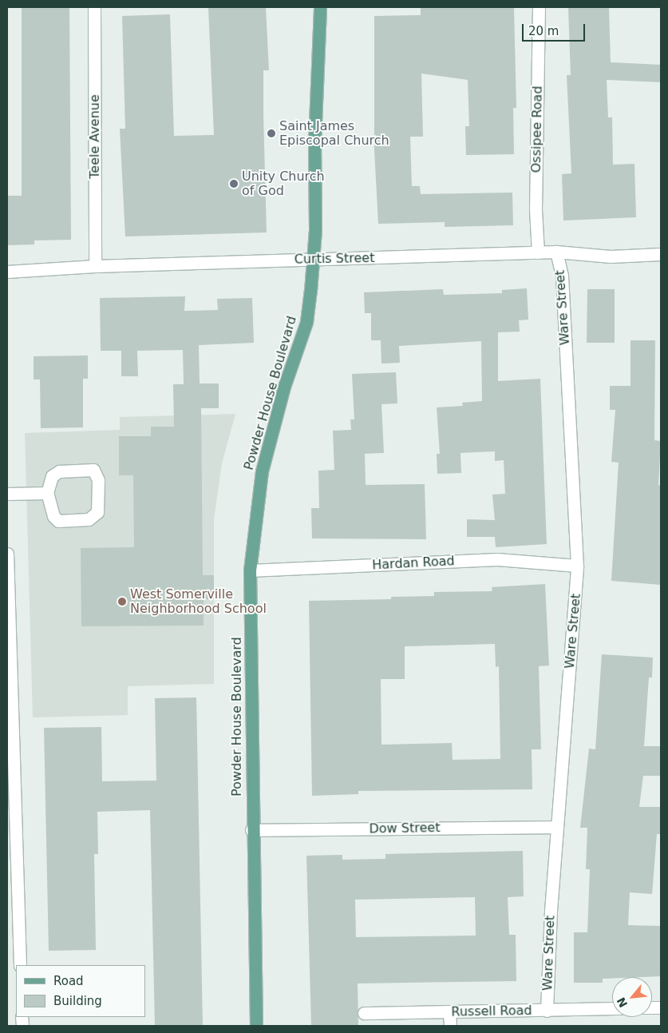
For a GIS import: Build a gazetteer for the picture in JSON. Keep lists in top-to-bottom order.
{
  "streets": {
    "main road": ["Powder House Boulevard"],
    "street": [
      "Ossipee Road",
      "Teele Avenue",
      "Curtis Street",
      "Ware Street",
      "Hardan Road",
      "Dow Street",
      "Russell Road"
    ]
  },
  "crossings": [
    ["Ossipee Road", "Curtis Street"],
    ["Teele Avenue", "Curtis Street"],
    ["Curtis Street", "Ware Street"],
    ["Curtis Street", "Powder House Boulevard"],
    ["Ware Street", "Hardan Road"],
    ["Ware Street", "Dow Street"],
    ["Ware Street", "Russell Road"],
    ["Powder House Boulevard", "Hardan Road"],
    ["Powder House Boulevard", "Dow Street"]
  ],
  "places": ["Saint James Episcopal Church", "Unity Church of God", "West Somerville Neighborhood School"],
  "legend": ["Road", "Building"],
  "scale_bar": "20 m",
  "north": "bottom left"
}
